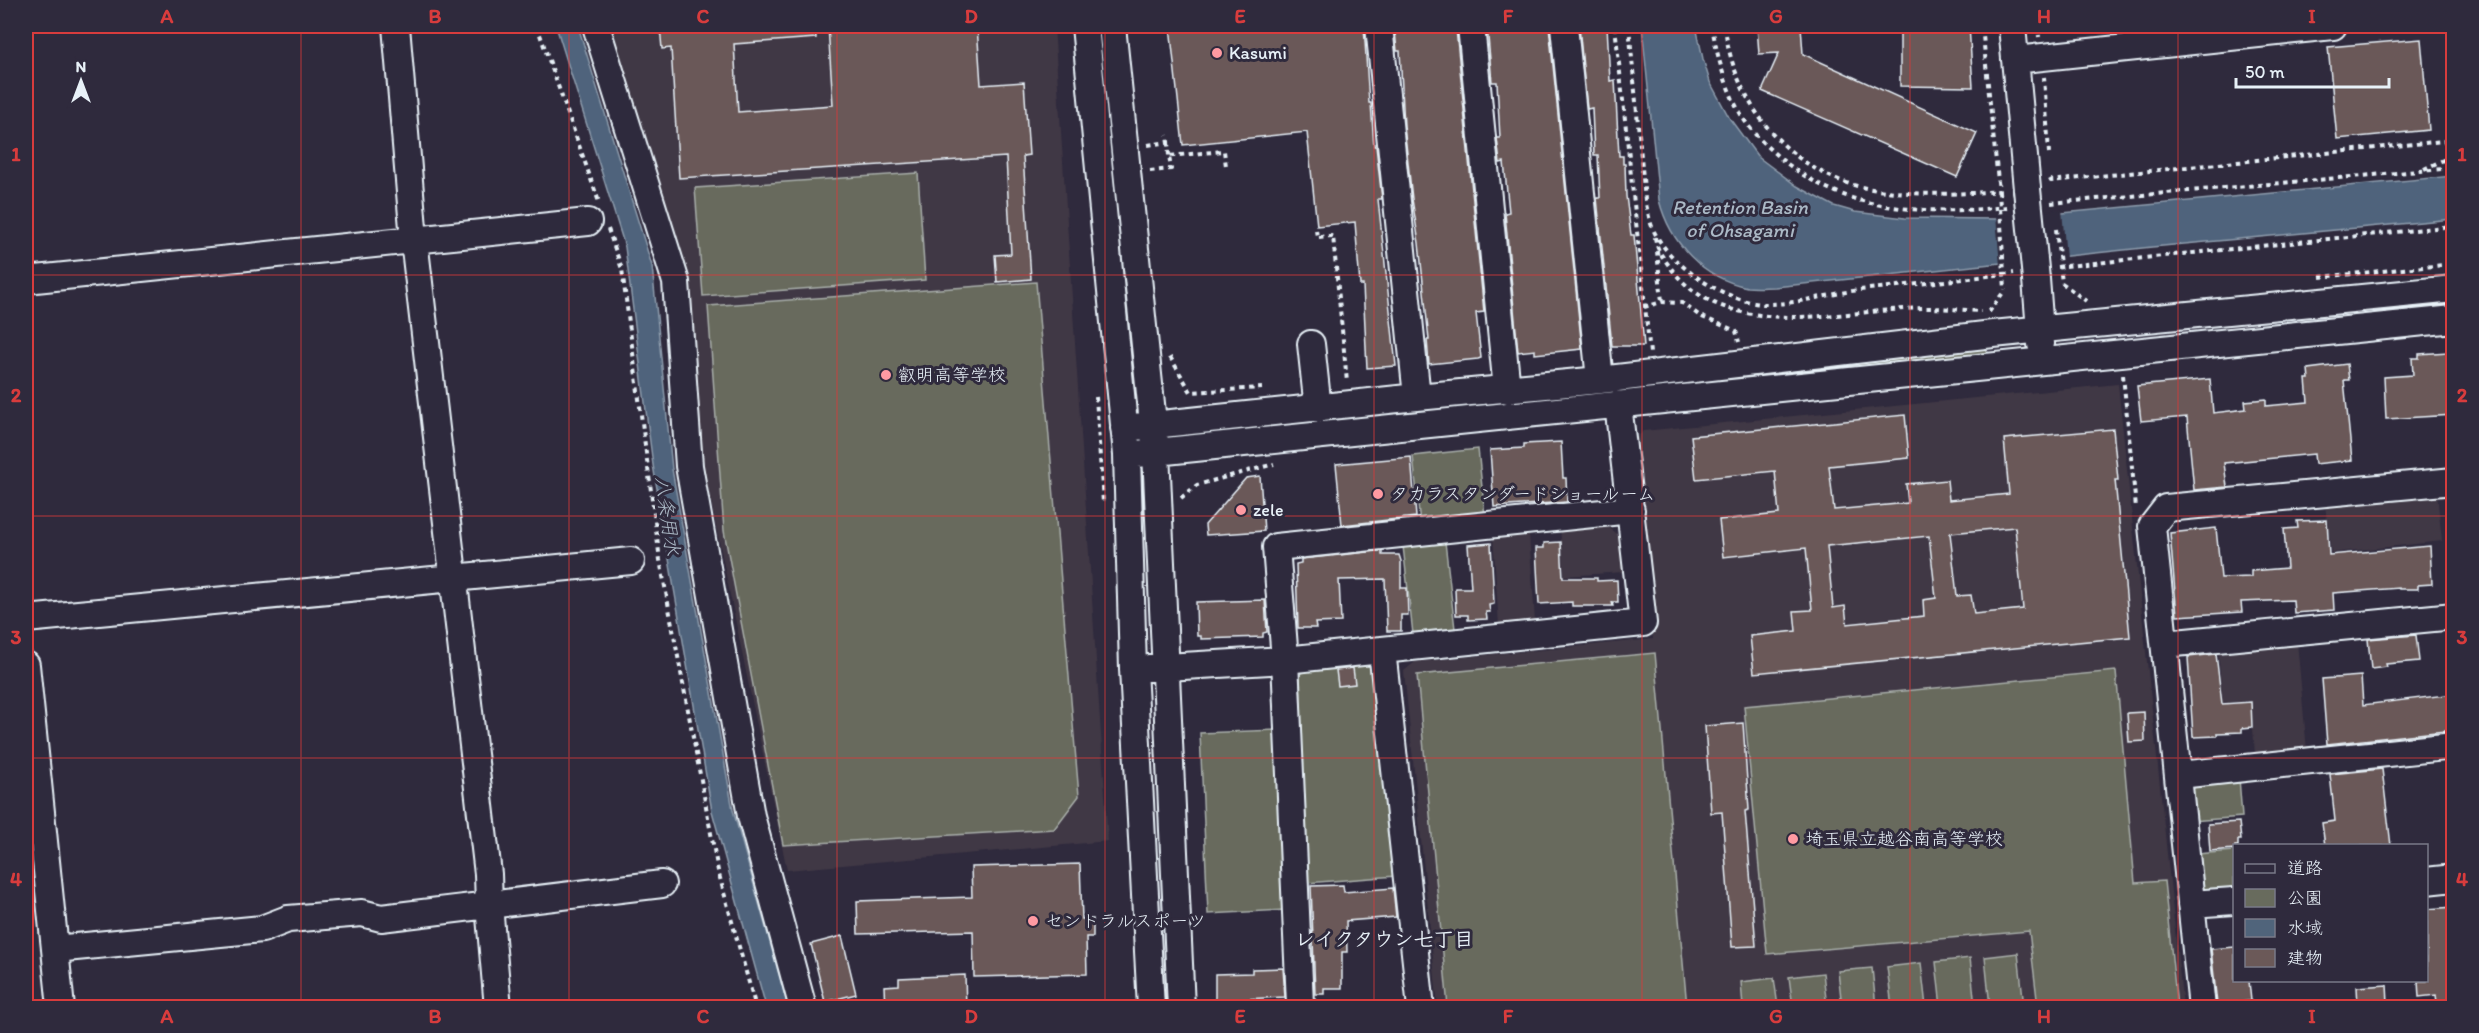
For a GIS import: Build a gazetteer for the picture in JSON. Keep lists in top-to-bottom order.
{
  "districts": ["レイクタウン七丁目"],
  "water": ["Retention Basin of Ohsagami", "八条用水"],
  "places": [
    "Kasumi",
    "叡明高等学校",
    "タカラスタンダードショールーム",
    "zele",
    "埼玉県立越谷南高等学校",
    "セントラルスポーツ"
  ],
  "legend": [
    "道路",
    "公園",
    "水域",
    "建物"
  ],
  "scale_bar": "50 m",
  "north": "top",
  "grid": {
    "columns": [
      "A",
      "B",
      "C",
      "D",
      "E",
      "F",
      "G",
      "H",
      "I"
    ],
    "rows": [
      "1",
      "2",
      "3",
      "4"
    ]
  }
}
